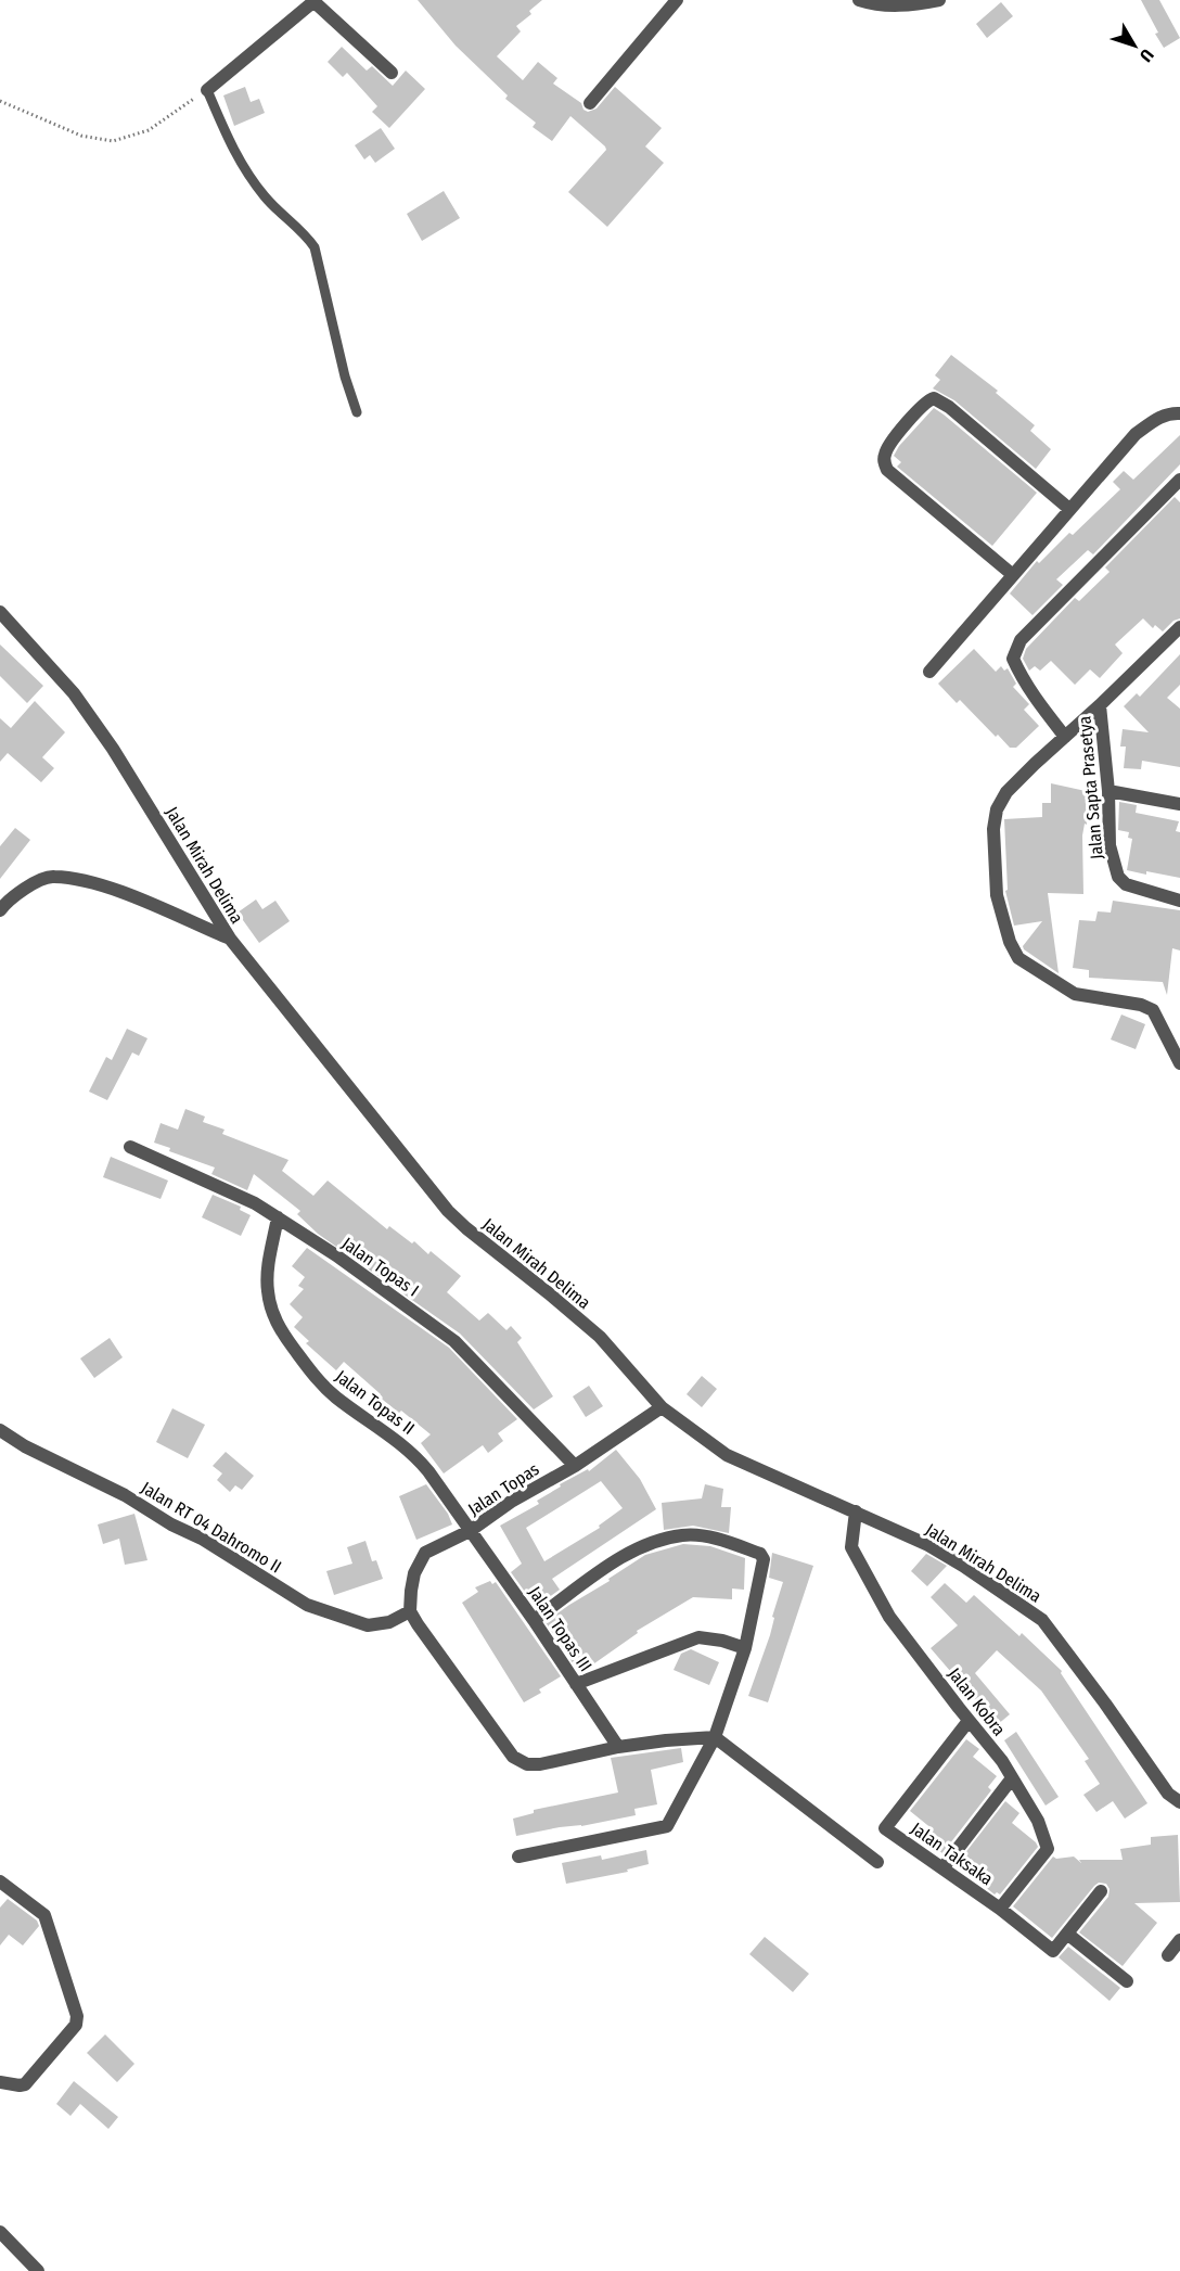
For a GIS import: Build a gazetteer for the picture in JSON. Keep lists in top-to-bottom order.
{
  "streets": {
    "street": [
      "Jalan Sapta Prasetya",
      "Jalan Mirah Delima",
      "Jalan Topas I",
      "Jalan Topas II",
      "Jalan Topas",
      "Jalan RT 04 Dahromo II",
      "Jalan Topas III",
      "Jalan Kobra",
      "Jalan Taksaka"
    ]
  },
  "crossings": [
    ["Jalan Mirah Delima", "Jalan Topas"],
    ["Jalan Mirah Delima", "Jalan Kobra"],
    ["Jalan Topas I", "Jalan Topas II"],
    ["Jalan Topas I", "Jalan Topas"],
    ["Jalan Topas II", "Jalan Topas"],
    ["Jalan Topas II", "Jalan Topas III"],
    ["Jalan Topas", "Jalan RT 04 Dahromo II"],
    ["Jalan Topas", "Jalan Topas III"],
    ["Jalan Kobra", "Jalan Taksaka"]
  ],
  "north": "bottom right"
}
